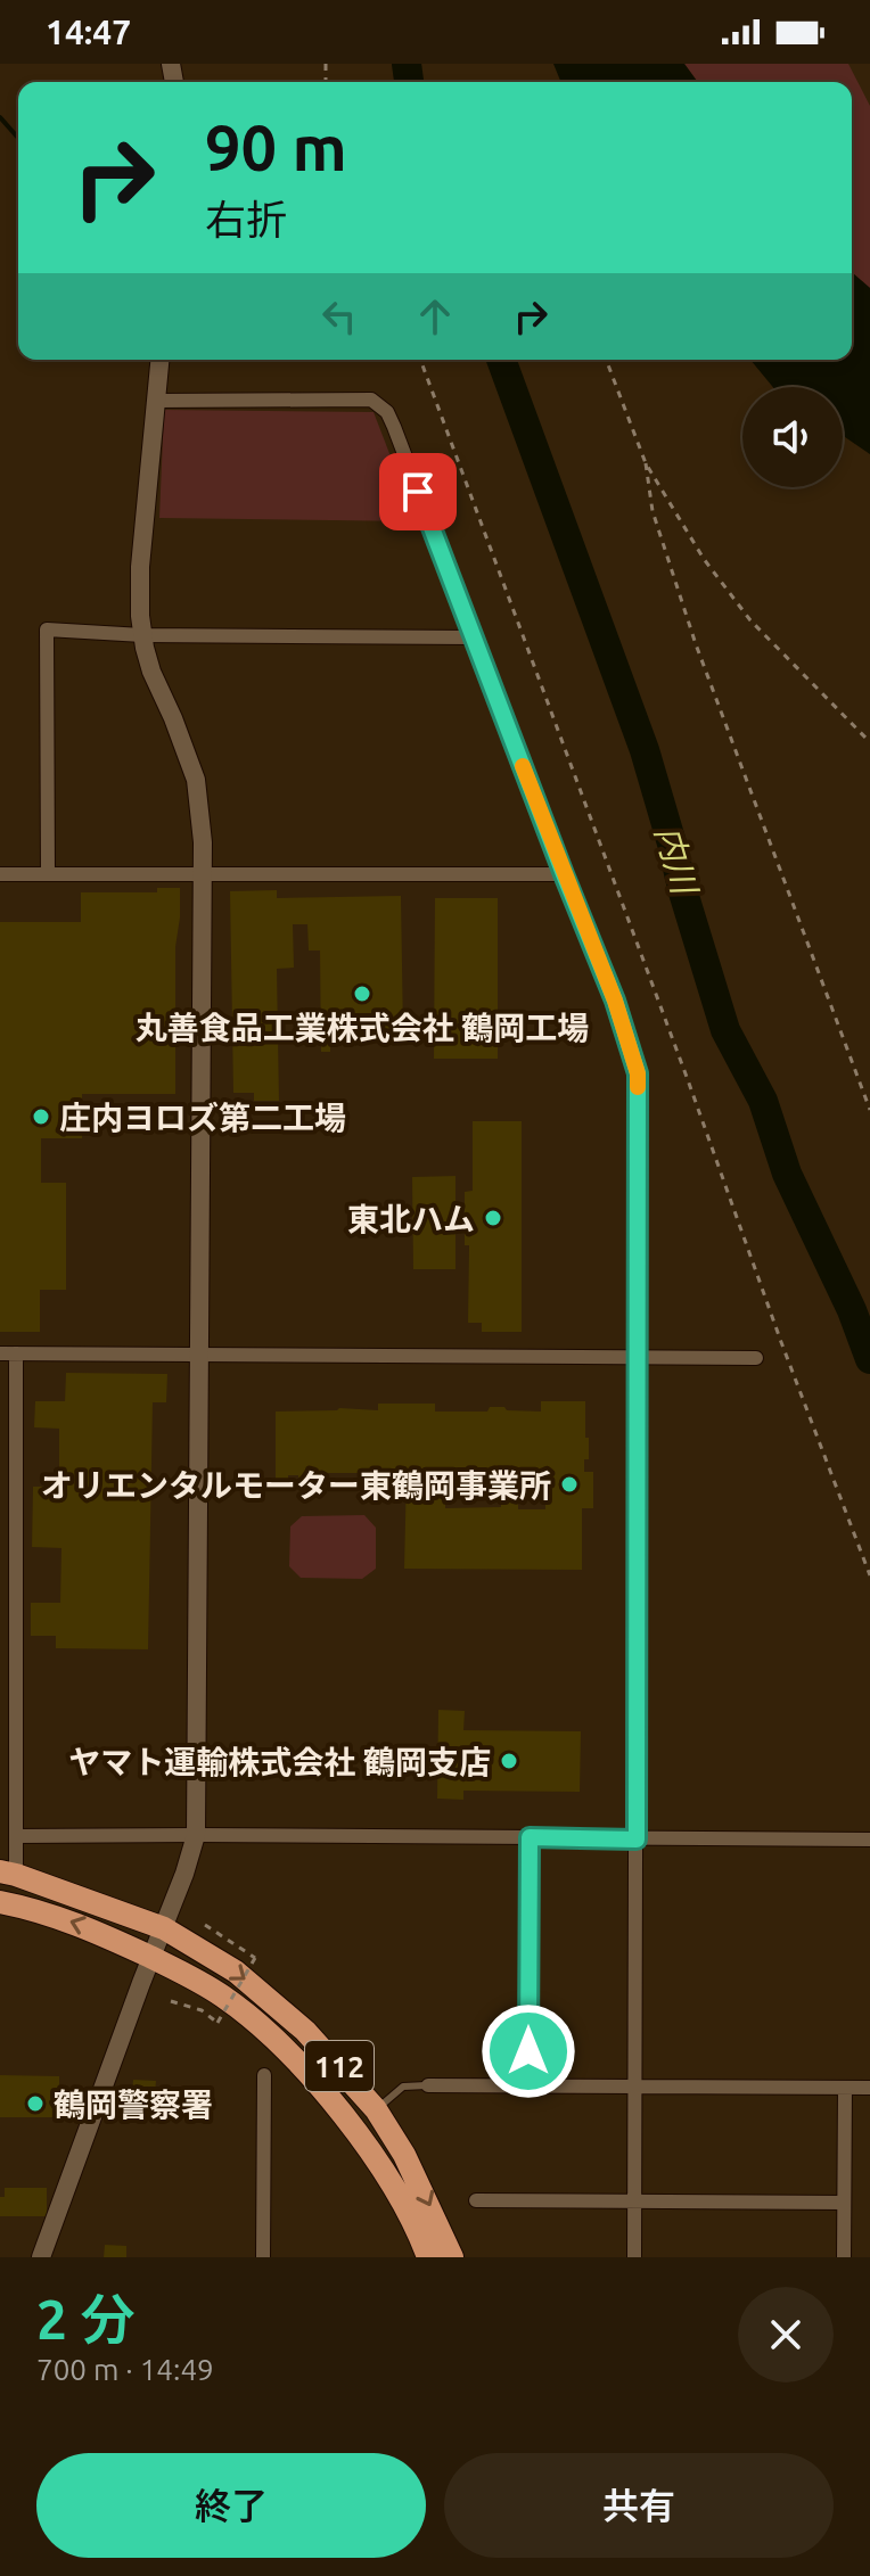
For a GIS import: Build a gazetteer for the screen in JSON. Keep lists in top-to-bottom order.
{
  "streets": {
    "highway": ["112"]
  },
  "water": ["内川"],
  "places": [
    "丸善食品工業株式会社 鶴岡工場",
    "庄内ヨロズ第二工場",
    "東北ハム",
    "オリエンタルモーター東鶴岡事業所",
    "ヤマト運輸株式会社 鶴岡支店",
    "鶴岡警察署"
  ],
  "page": {
    "status": "14:47",
    "turn": ["90 m", "右折"],
    "heading": ["2 分", "700 m · 14:49"],
    "buttons": ["終了", "共有"]
  }
}
